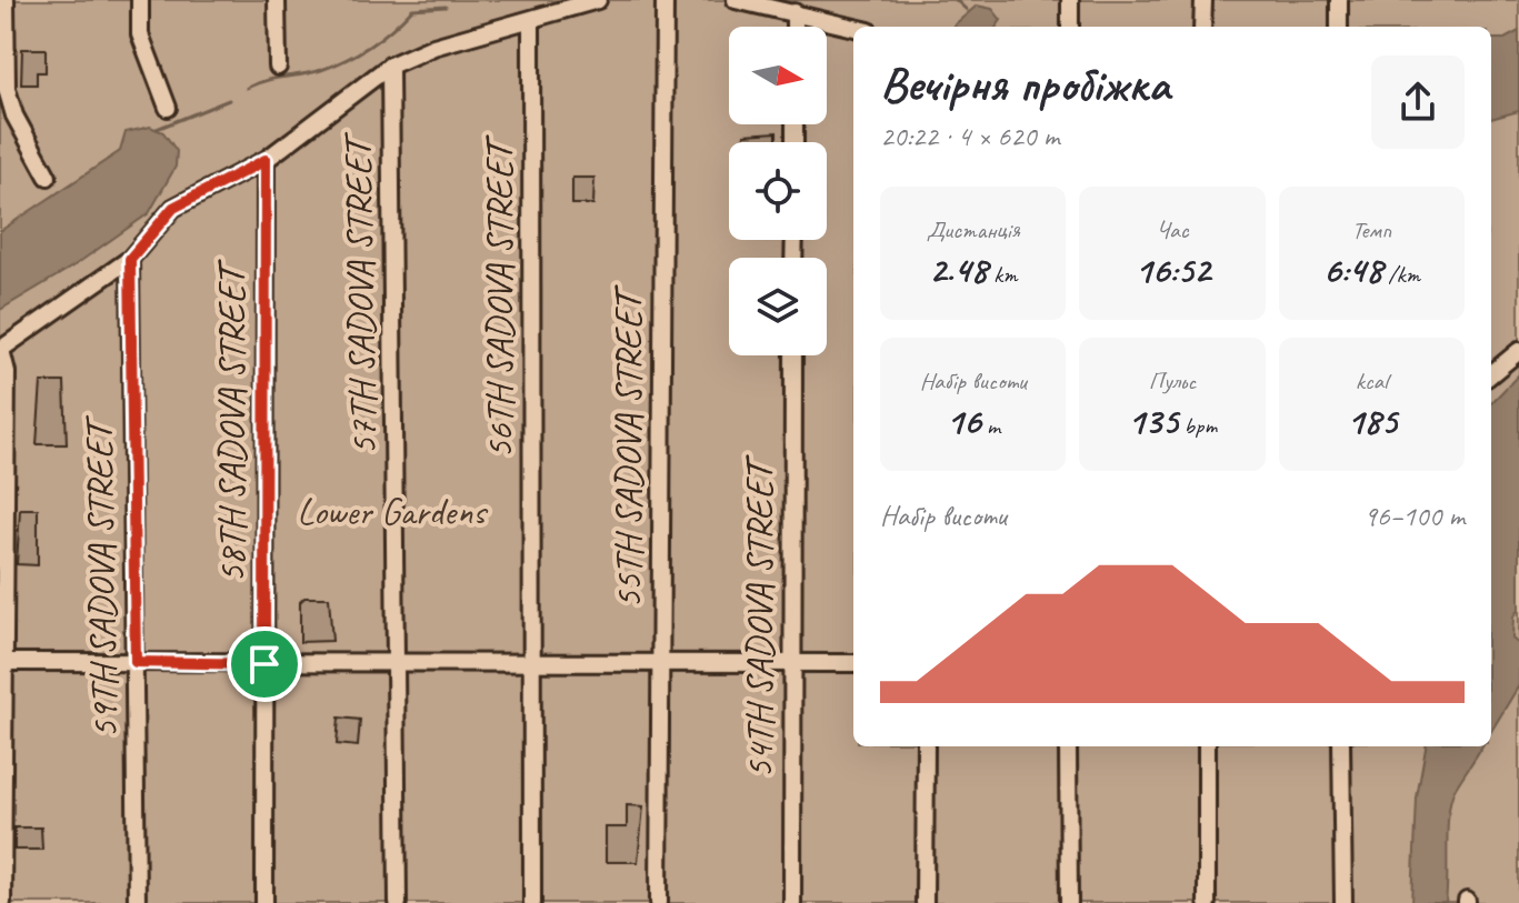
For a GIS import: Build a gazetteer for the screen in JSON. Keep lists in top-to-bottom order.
{
  "streets": {
    "street": [
      "57TH SADOVA STREET",
      "56TH SADOVA STREET",
      "58TH SADOVA STREET",
      "55TH SADOVA STREET",
      "59TH SADOVA STREET",
      "54TH SADOVA STREET"
    ]
  },
  "parks": ["Lower Gardens"],
  "north": "right",
  "page": {
    "heading": ["Вечірня пробіжка", "20:22 · 4 × 620 m"],
    "stats": [
      ["Дистанція", "2.48 km"],
      ["Час", "16:52"],
      ["Темп", "6:48 /km"],
      ["Набір висоти", "16 m"],
      ["Пульс", "135 bpm"],
      ["kcal", "185"]
    ],
    "chart": ["Набір висоти", "96–100 m"]
  }
}
